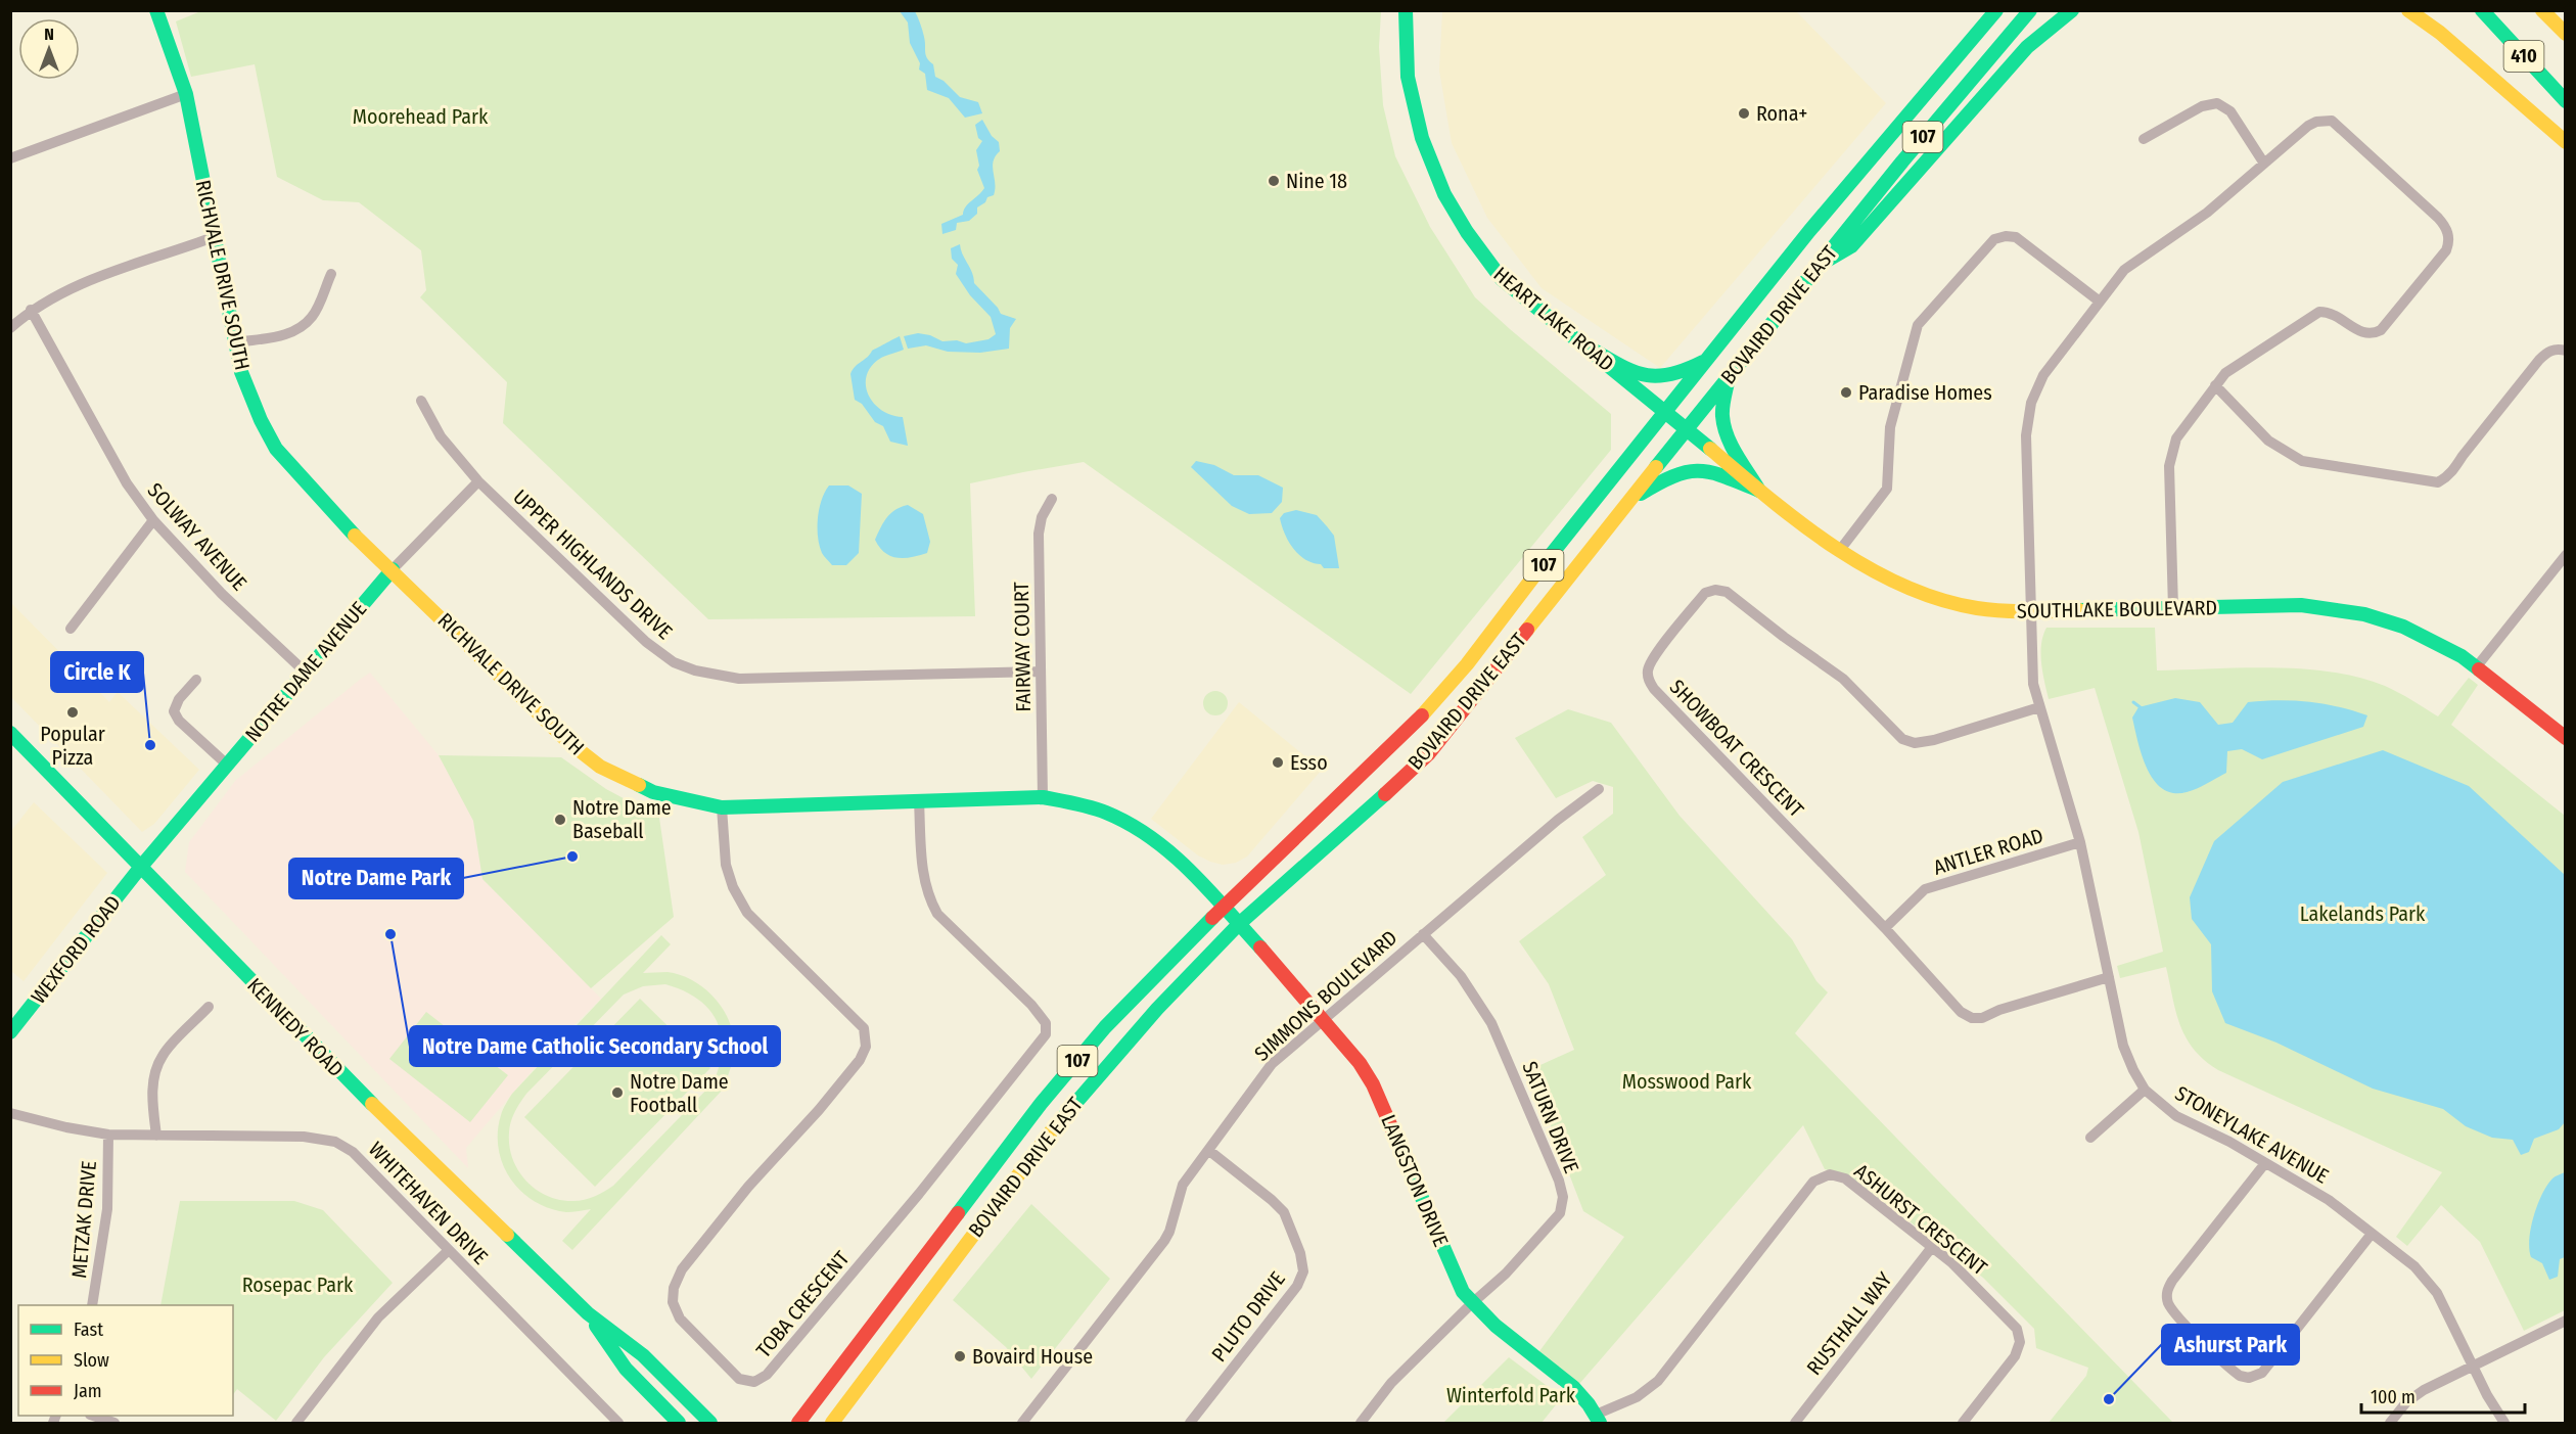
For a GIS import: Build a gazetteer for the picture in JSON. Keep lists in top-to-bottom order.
{
  "streets": {
    "main road": [
      "410",
      "107",
      "RICHVALE DRIVE SOUTH",
      "BOVAIRD DRIVE EAST",
      "HEART LAKE ROAD",
      "SOUTHLAKE BOULEVARD",
      "NOTRE DAME AVENUE",
      "WEXFORD ROAD",
      "KENNEDY ROAD",
      "LANGSTON DRIVE"
    ],
    "street": [
      "SOLWAY AVENUE",
      "UPPER HIGHLANDS DRIVE",
      "FAIRWAY COURT",
      "SHOWBOAT CRESCENT",
      "ANTLER ROAD",
      "SIMMONS BOULEVARD",
      "SATURN DRIVE",
      "STONEYLAKE AVENUE",
      "WHITEHAVEN DRIVE",
      "METZAK DRIVE",
      "ASHURST CRESCENT",
      "TOBA CRESCENT",
      "PLUTO DRIVE",
      "RUSTHALL WAY"
    ]
  },
  "crossings": [
    ["RICHVALE DRIVE SOUTH", "BOVAIRD DRIVE EAST"],
    ["RICHVALE DRIVE SOUTH", "FAIRWAY COURT"],
    ["RICHVALE DRIVE SOUTH", "NOTRE DAME AVENUE"],
    ["RICHVALE DRIVE SOUTH", "LANGSTON DRIVE"],
    ["RICHVALE DRIVE SOUTH", "TOBA CRESCENT"],
    ["BOVAIRD DRIVE EAST", "HEART LAKE ROAD"],
    ["BOVAIRD DRIVE EAST", "SOUTHLAKE BOULEVARD"],
    ["BOVAIRD DRIVE EAST", "LANGSTON DRIVE"],
    ["HEART LAKE ROAD", "SOUTHLAKE BOULEVARD"],
    ["SOLWAY AVENUE", "NOTRE DAME AVENUE"],
    ["UPPER HIGHLANDS DRIVE", "FAIRWAY COURT"],
    ["UPPER HIGHLANDS DRIVE", "NOTRE DAME AVENUE"],
    ["SOUTHLAKE BOULEVARD", "STONEYLAKE AVENUE"],
    ["NOTRE DAME AVENUE", "WEXFORD ROAD"],
    ["NOTRE DAME AVENUE", "KENNEDY ROAD"],
    ["SHOWBOAT CRESCENT", "ANTLER ROAD"],
    ["SHOWBOAT CRESCENT", "STONEYLAKE AVENUE"],
    ["ANTLER ROAD", "STONEYLAKE AVENUE"],
    ["WEXFORD ROAD", "KENNEDY ROAD"],
    ["SIMMONS BOULEVARD", "SATURN DRIVE"],
    ["SIMMONS BOULEVARD", "LANGSTON DRIVE"],
    ["SIMMONS BOULEVARD", "PLUTO DRIVE"],
    ["SATURN DRIVE", "LANGSTON DRIVE"],
    ["LANGSTON DRIVE", "ASHURST CRESCENT"],
    ["WHITEHAVEN DRIVE", "METZAK DRIVE"],
    ["ASHURST CRESCENT", "RUSTHALL WAY"]
  ],
  "parks": [
    "Moorehead Park",
    "Lakelands Park",
    "Mosswood Park",
    "Rosepac Park",
    "Winterfold Park"
  ],
  "places": [
    "Rona+",
    "Nine 18",
    "Paradise Homes",
    "Popular Pizza",
    "Circle K",
    "Esso",
    "Notre Dame Baseball",
    "Notre Dame Park",
    "Notre Dame Catholic Secondary School",
    "Notre Dame Football",
    "Bovaird House",
    "Ashurst Park"
  ],
  "legend": ["Fast", "Slow", "Jam"],
  "scale_bar": "100 m",
  "north": "top"
}
